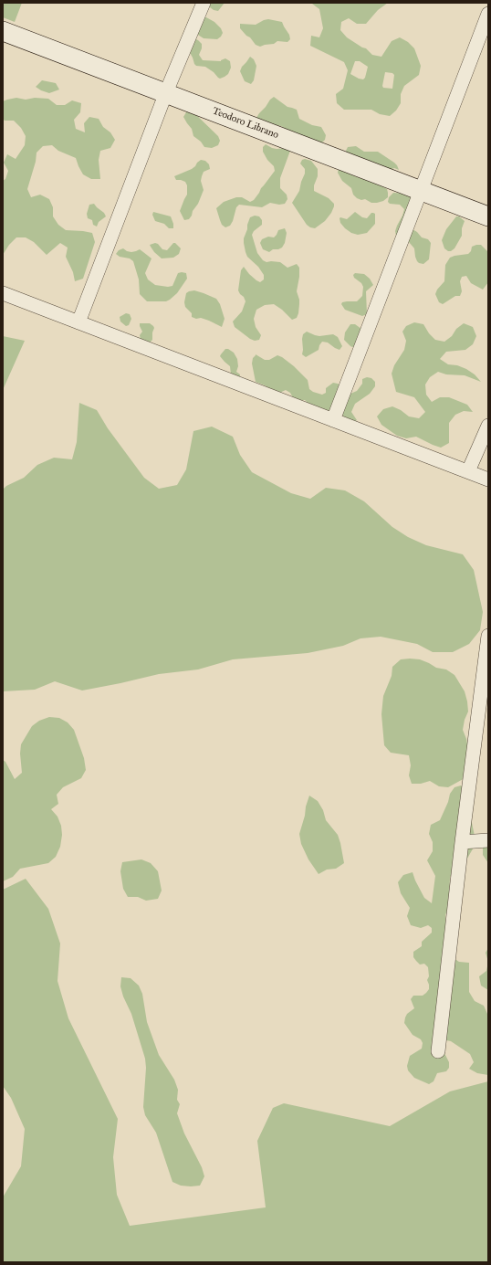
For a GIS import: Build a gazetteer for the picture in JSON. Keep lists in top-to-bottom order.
{
  "streets": {
    "main road": ["Teodoro Librano"]
  }
}
